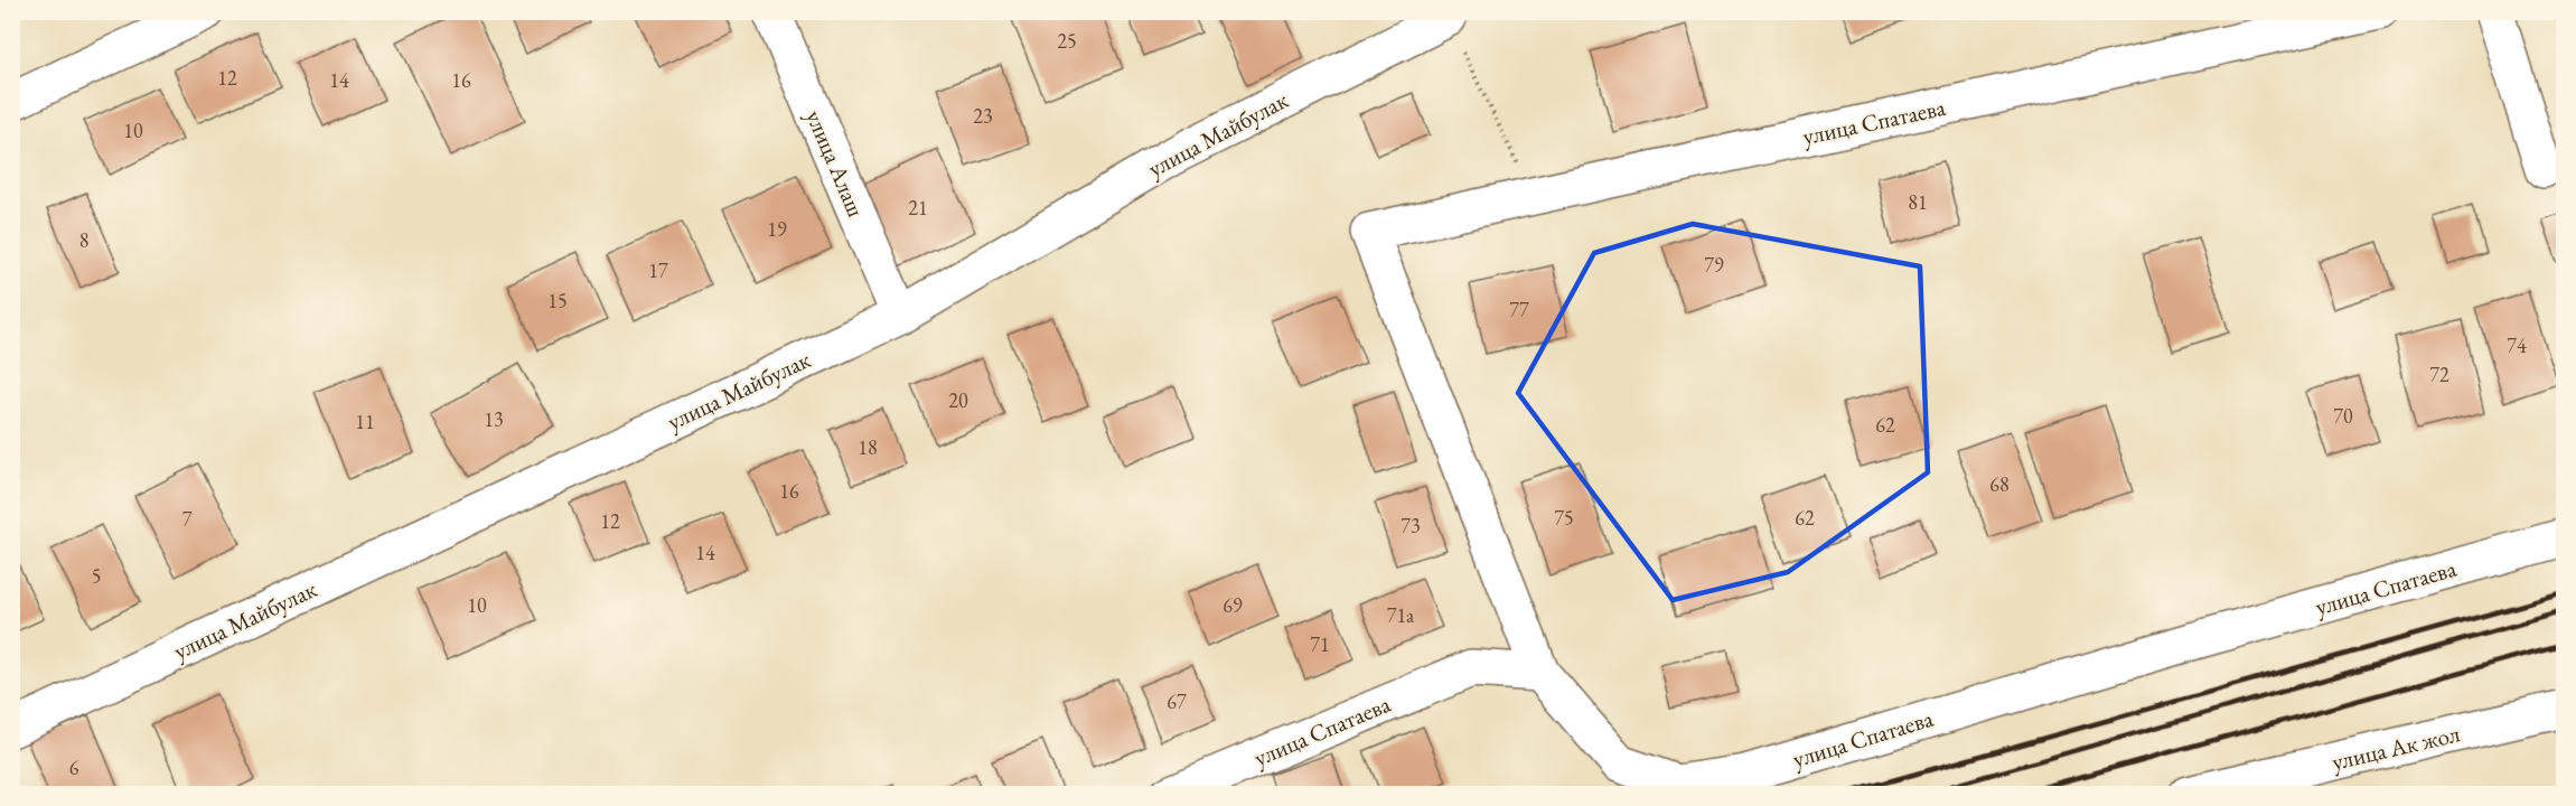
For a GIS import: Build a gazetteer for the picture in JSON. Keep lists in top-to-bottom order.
{
  "streets": {
    "street": [
      "улица Спатаева",
      "улица Майбулак",
      "улица Алаш",
      "улица Ак жол"
    ]
  },
  "crossings": [
    ["улица Майбулак", "улица Алаш"]
  ],
  "house_numbers": [
    "25",
    "12",
    "14",
    "16",
    "23",
    "10",
    "81",
    "21",
    "19",
    "8",
    "79",
    "17",
    "15",
    "77",
    "74",
    "72",
    "20",
    "70",
    "13",
    "11",
    "62",
    "18",
    "68",
    "16",
    "75",
    "62",
    "7",
    "12",
    "73",
    "14",
    "5",
    "10",
    "69",
    "71а",
    "71",
    "67",
    "6"
  ]
}
